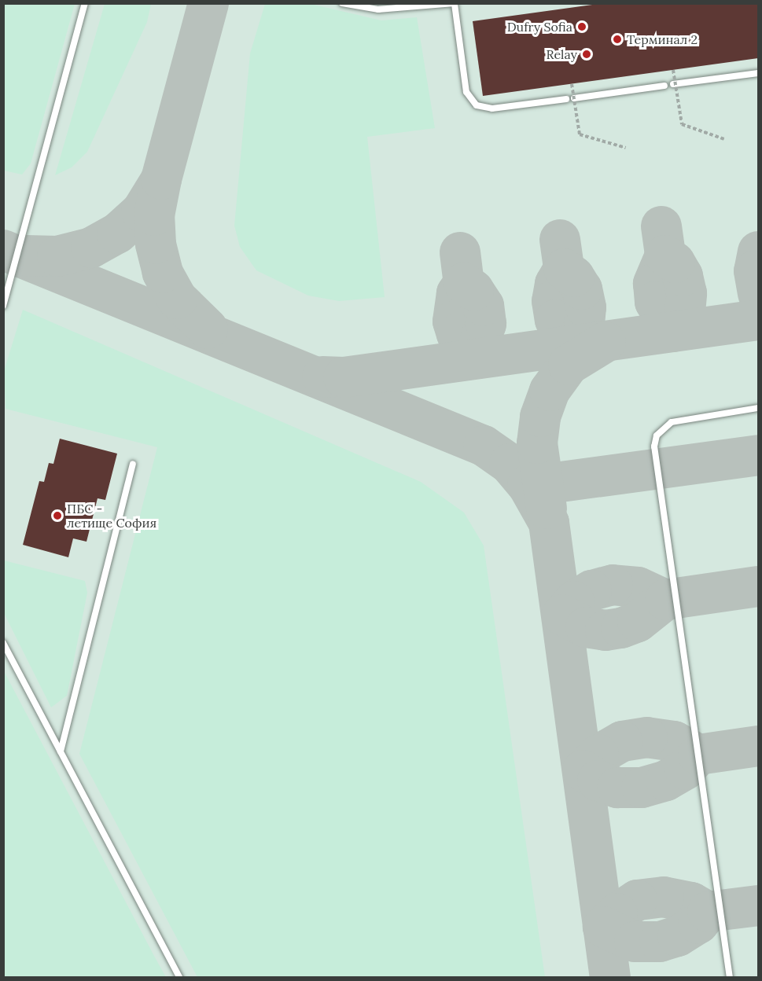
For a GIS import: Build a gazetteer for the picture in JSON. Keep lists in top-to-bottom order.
{
  "places": [
    "Dufry Sofia",
    "Терминал 2",
    "Relay",
    "ПБС - летище София"
  ]
}
